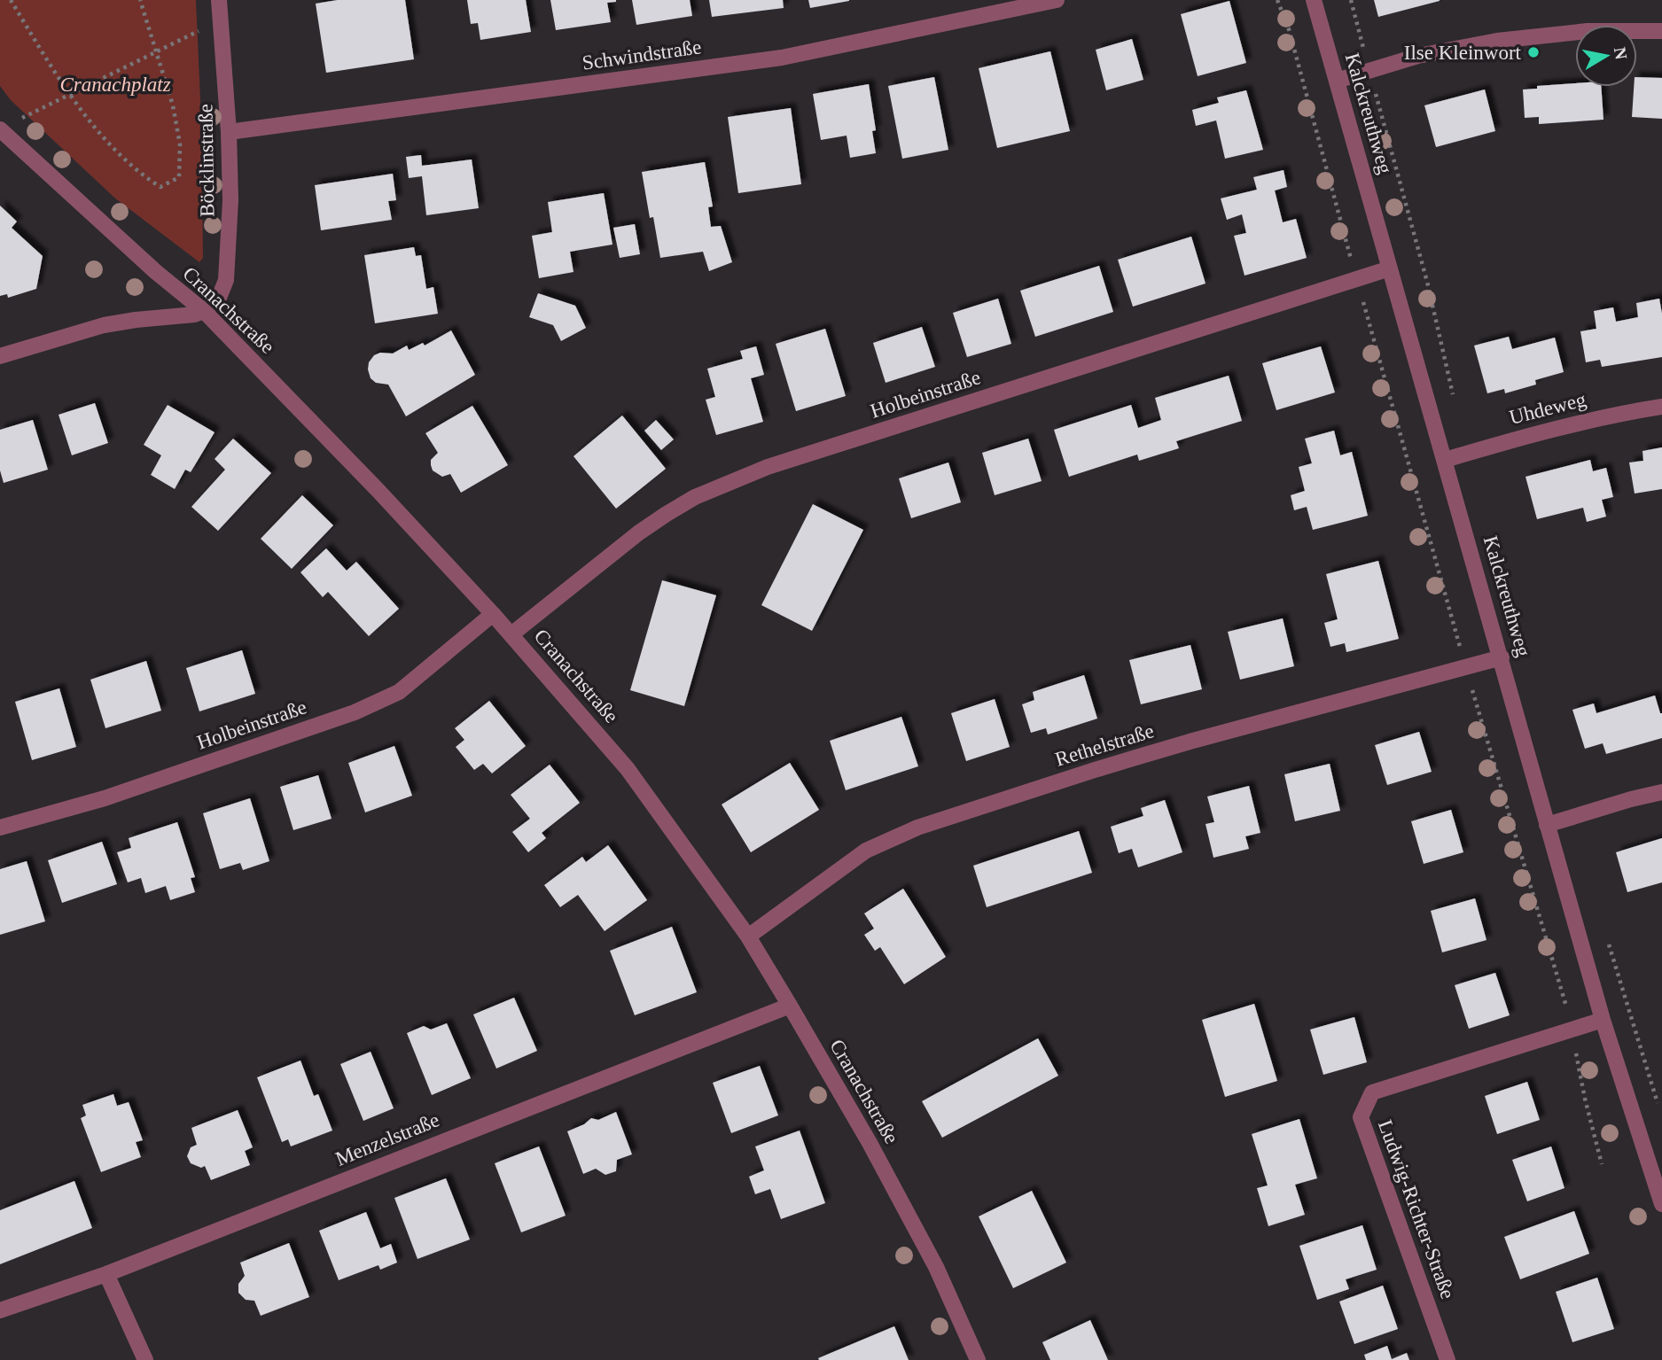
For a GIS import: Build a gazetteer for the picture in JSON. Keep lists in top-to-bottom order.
{
  "streets": {
    "street": [
      "Schwindstraße",
      "Kalckreuthweg",
      "Böcklinstraße",
      "Cranachstraße",
      "Holbeinstraße",
      "Uhdeweg",
      "Rethelstraße",
      "Menzelstraße",
      "Ludwig-Richter-Straße"
    ]
  },
  "crossings": [
    ["Schwindstraße", "Böcklinstraße"],
    ["Kalckreuthweg", "Holbeinstraße"],
    ["Kalckreuthweg", "Uhdeweg"],
    ["Kalckreuthweg", "Rethelstraße"],
    ["Kalckreuthweg", "Ludwig-Richter-Straße"],
    ["Böcklinstraße", "Cranachstraße"],
    ["Cranachstraße", "Holbeinstraße"],
    ["Cranachstraße", "Rethelstraße"],
    ["Cranachstraße", "Menzelstraße"]
  ],
  "parks": ["Cranachplatz"],
  "places": ["Ilse Kleinwort"],
  "north": "right"
}
